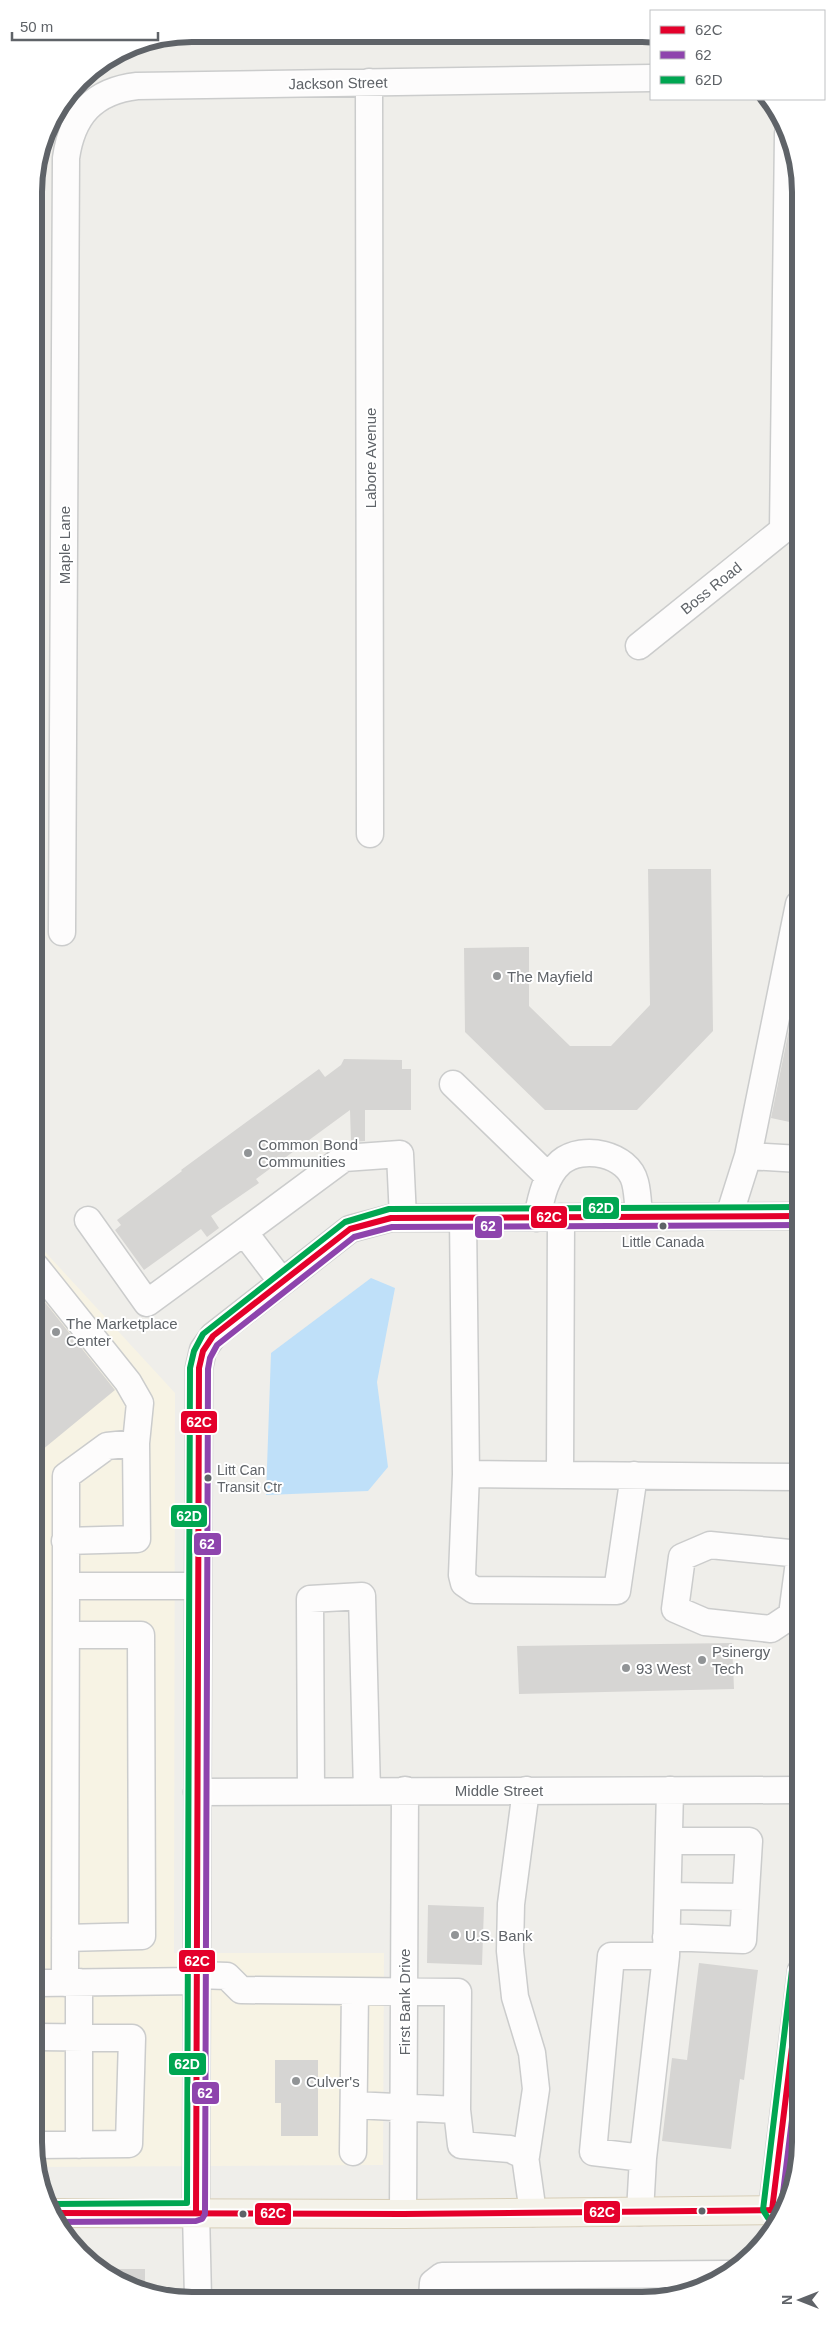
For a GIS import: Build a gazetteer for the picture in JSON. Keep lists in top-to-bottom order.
{
  "streets": {
    "street": [
      "Jackson Street",
      "Labore Avenue",
      "Maple Lane",
      "Boss Road",
      "Middle Street",
      "First Bank Drive"
    ]
  },
  "crossings": [
    ["Jackson Street", "Labore Avenue"],
    ["Jackson Street", "Maple Lane"],
    ["Middle Street", "First Bank Drive"]
  ],
  "places": [
    "The Mayfield",
    "Common Bond Communities",
    "Little Canada",
    "The Marketplace Center",
    "Litt Can Transit Ctr",
    "Psinergy Tech",
    "93 West",
    "U.S. Bank",
    "Culver's"
  ],
  "lines": ["transit line 62D", "transit line 62C", "transit line 62"],
  "legend": ["62C", "62", "62D"],
  "scale_bar": "50 m",
  "north": "left"
}
